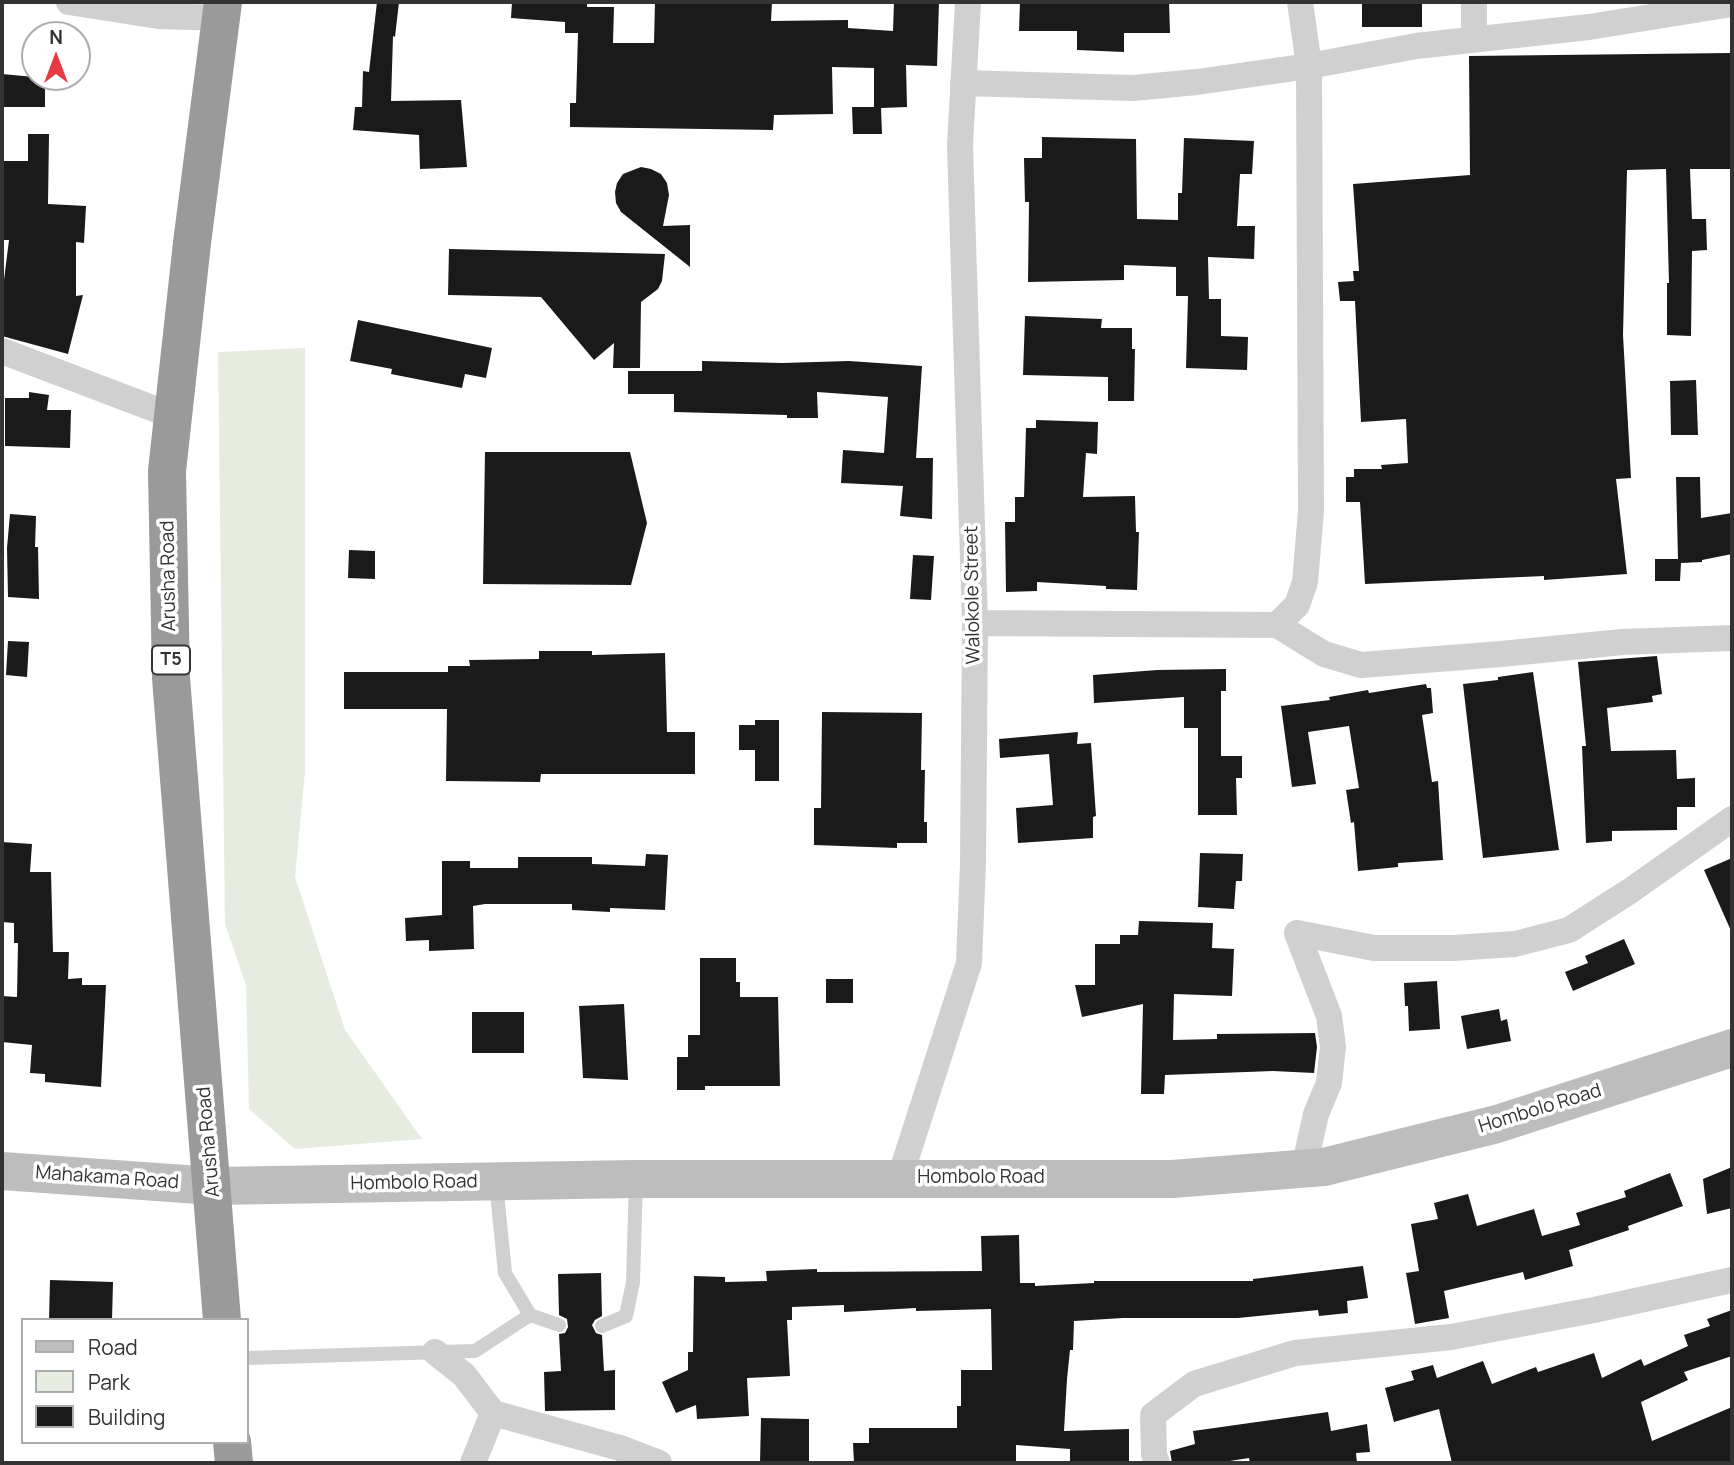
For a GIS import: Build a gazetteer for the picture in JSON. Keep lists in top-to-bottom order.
{
  "streets": {
    "highway": ["Arusha Road", "T5"],
    "street": ["Walokole Street", "Hombolo Road", "Mahakama Road"]
  },
  "crossings": [
    ["Arusha Road", "Hombolo Road"],
    ["Arusha Road", "Mahakama Road"],
    ["Walokole Street", "Hombolo Road"],
    ["Hombolo Road", "Mahakama Road"]
  ],
  "legend": ["Road", "Park", "Building"],
  "north": "top"
}
